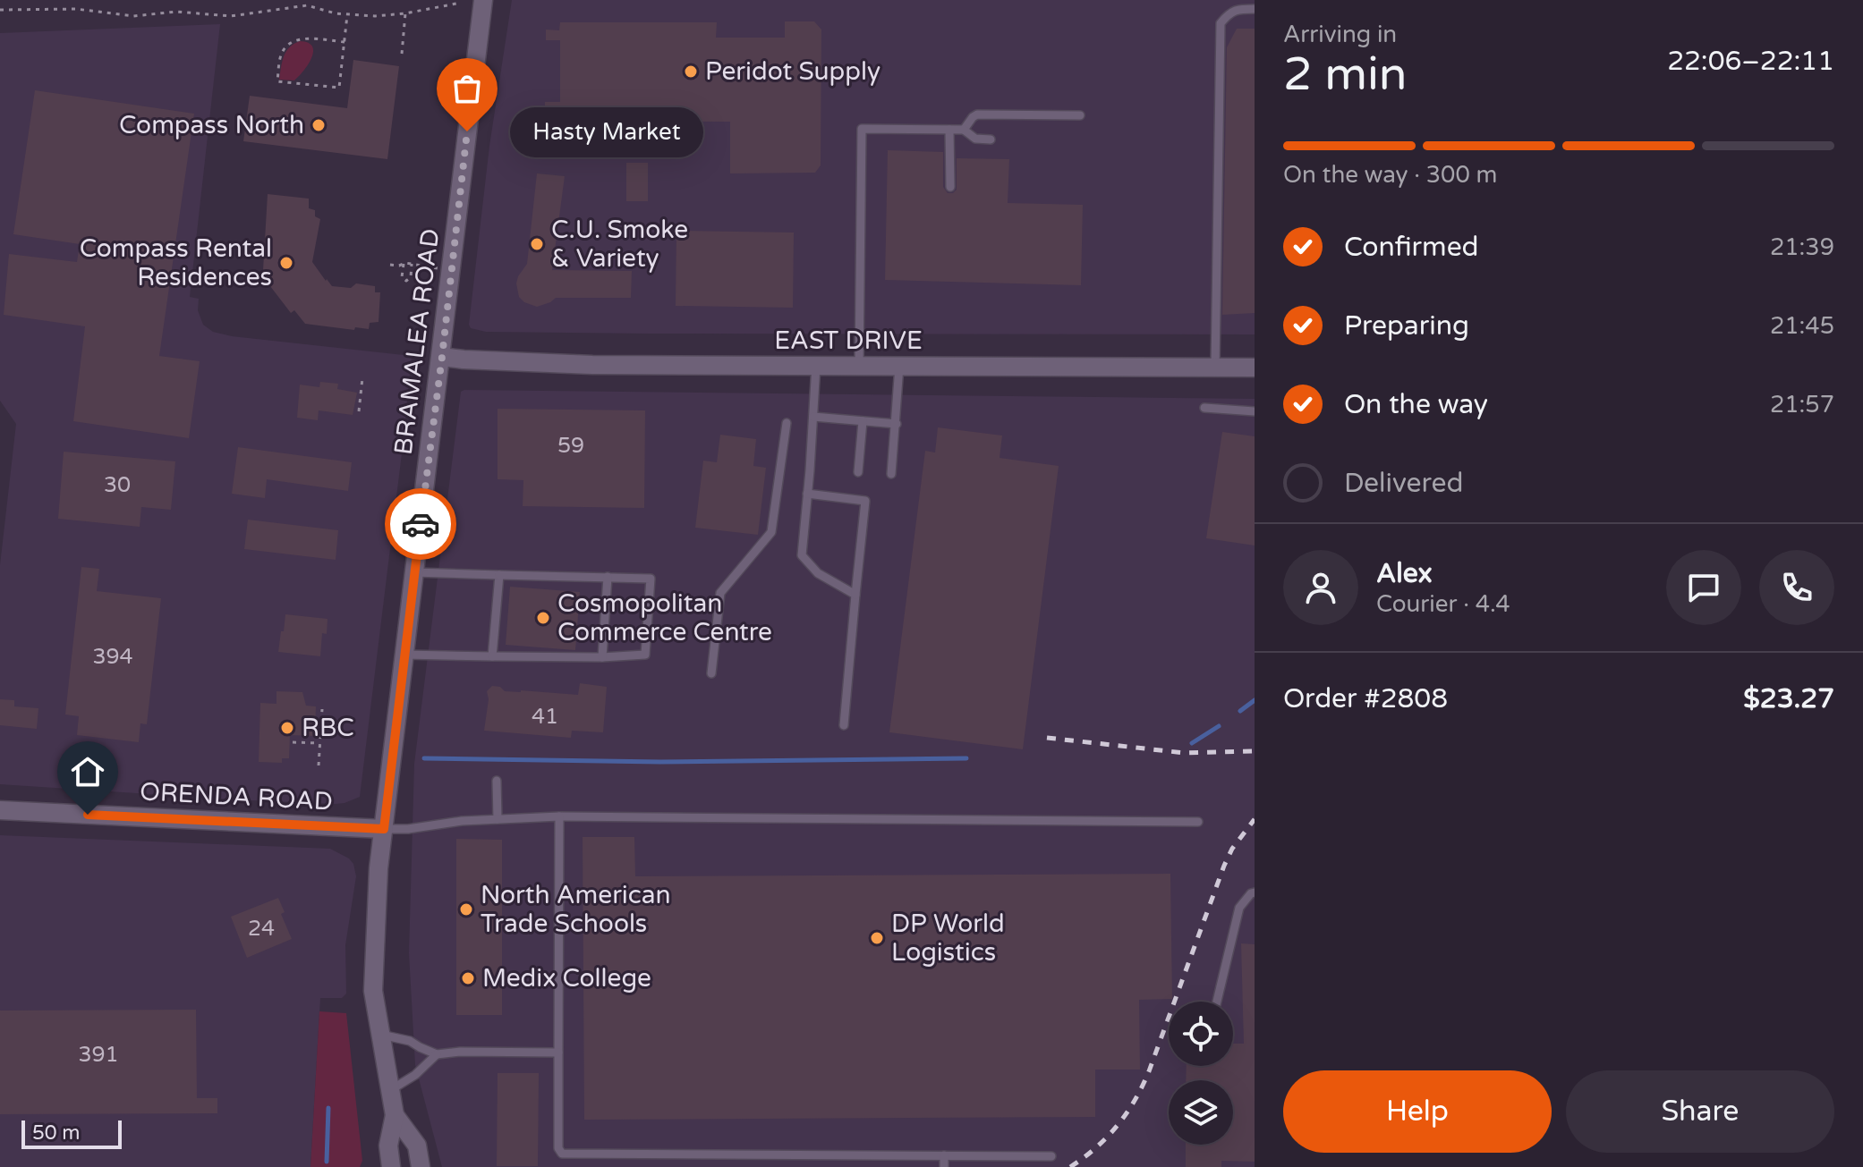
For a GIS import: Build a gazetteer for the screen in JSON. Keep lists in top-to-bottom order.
{
  "streets": {
    "main road": ["EAST DRIVE", "BRAMALEA ROAD", "ORENDA ROAD"]
  },
  "crossings": [
    ["EAST DRIVE", "BRAMALEA ROAD"],
    ["BRAMALEA ROAD", "ORENDA ROAD"]
  ],
  "places": [
    "Peridot Supply",
    "Compass North",
    "Hasty Market",
    "C.U. Smoke & Variety",
    "Compass Rental Residences",
    "Cosmopolitan Commerce Centre",
    "RBC",
    "North American Trade Schools",
    "DP World Logistics",
    "Medix College"
  ],
  "house_numbers": [
    "59",
    "30",
    "394",
    "41",
    "24",
    "391"
  ],
  "scale_bar": "50 m",
  "page": {
    "heading": ["2 min", "Arriving in", "22:06–22:11"],
    "panel": [
      "Alex",
      "Courier · 4.4",
      "Order #2808",
      "$23.27"
    ],
    "bubble": "Hasty Market",
    "bar": "On the way · 300 m",
    "list": [
      ["Confirmed", "21:39"],
      ["Preparing", "21:45"],
      ["On the way", "21:57"],
      "Delivered"
    ],
    "buttons": ["Help", "Share"],
    "scale": "50 m"
  }
}
